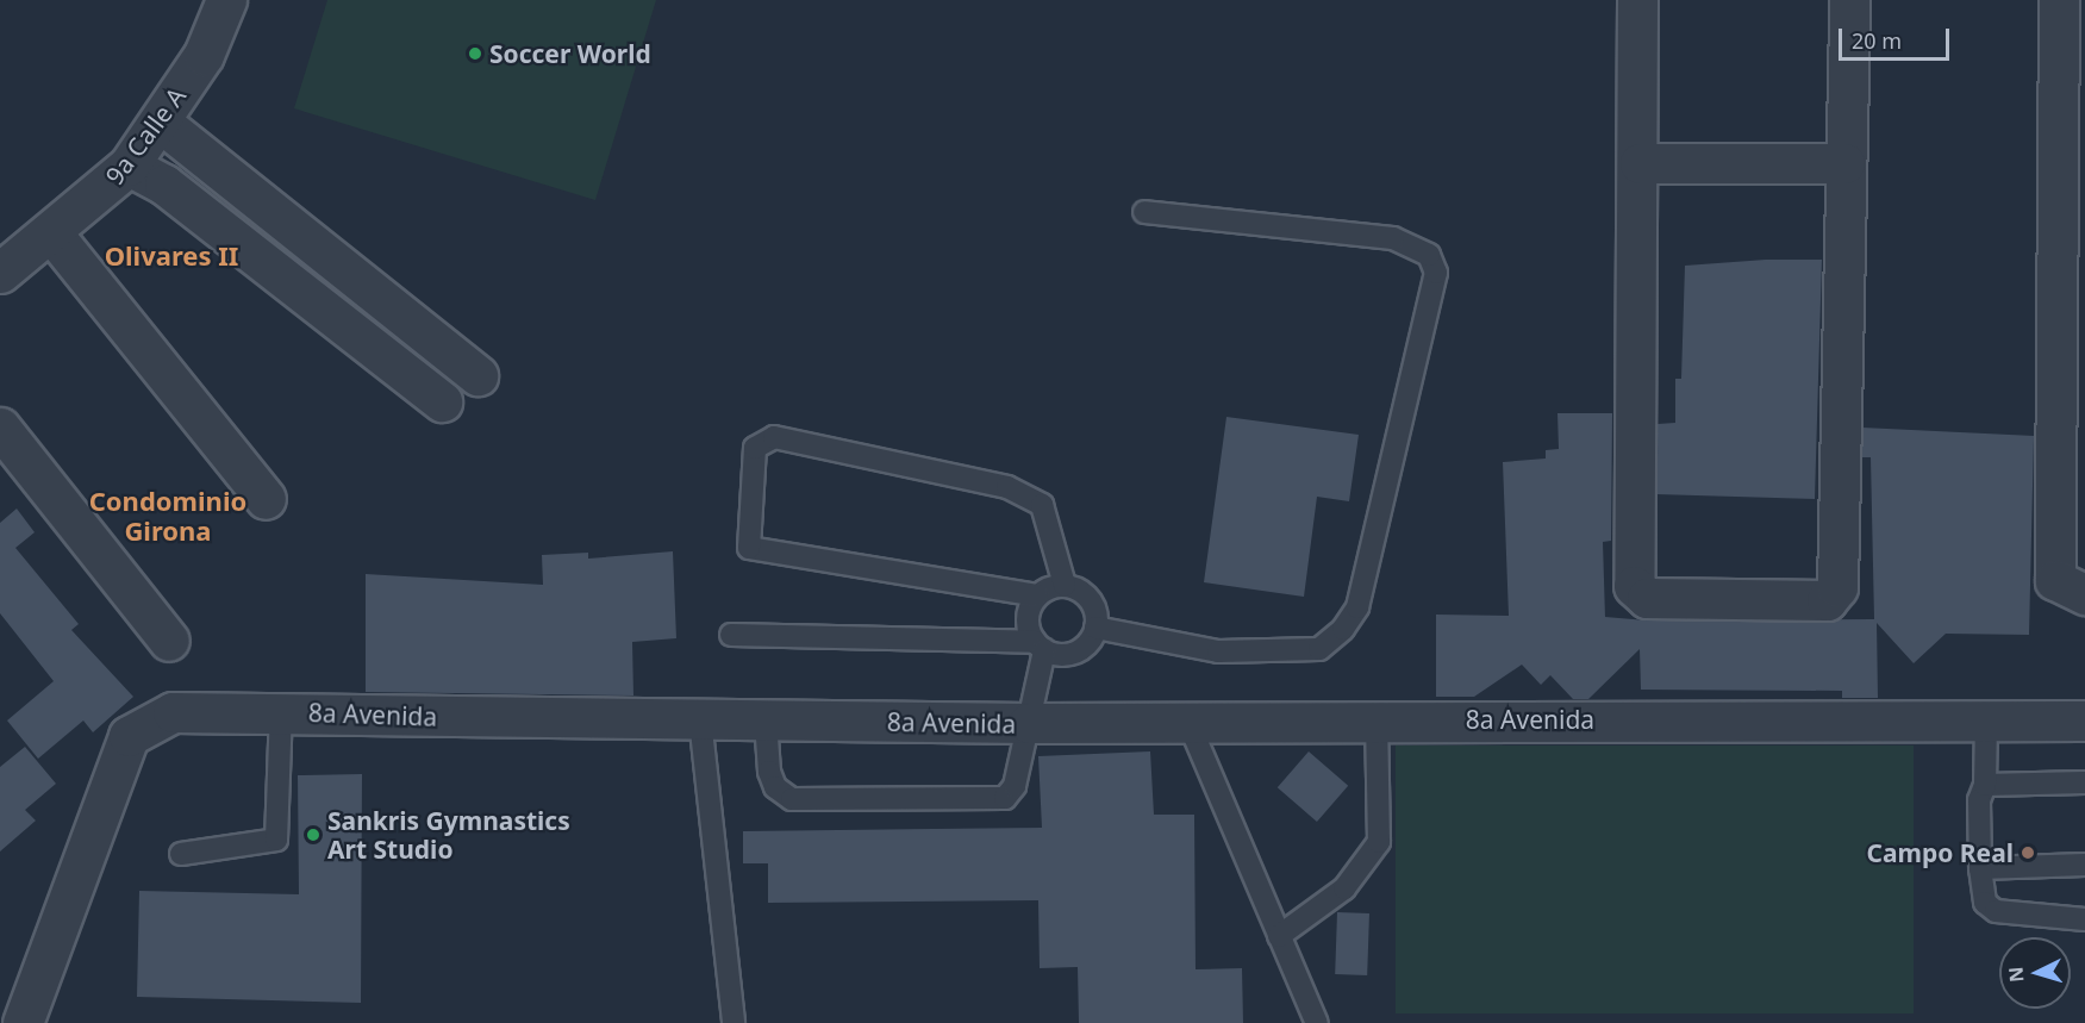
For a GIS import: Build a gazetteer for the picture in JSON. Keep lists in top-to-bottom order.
{
  "streets": {
    "street": ["9a Calle A", "8a Avenida"]
  },
  "districts": ["Olivares II", "Condominio Girona"],
  "places": ["Soccer World", "Sankris Gymnastics Art Studio", "Campo Real"],
  "scale_bar": "20 m",
  "north": "left"
}
